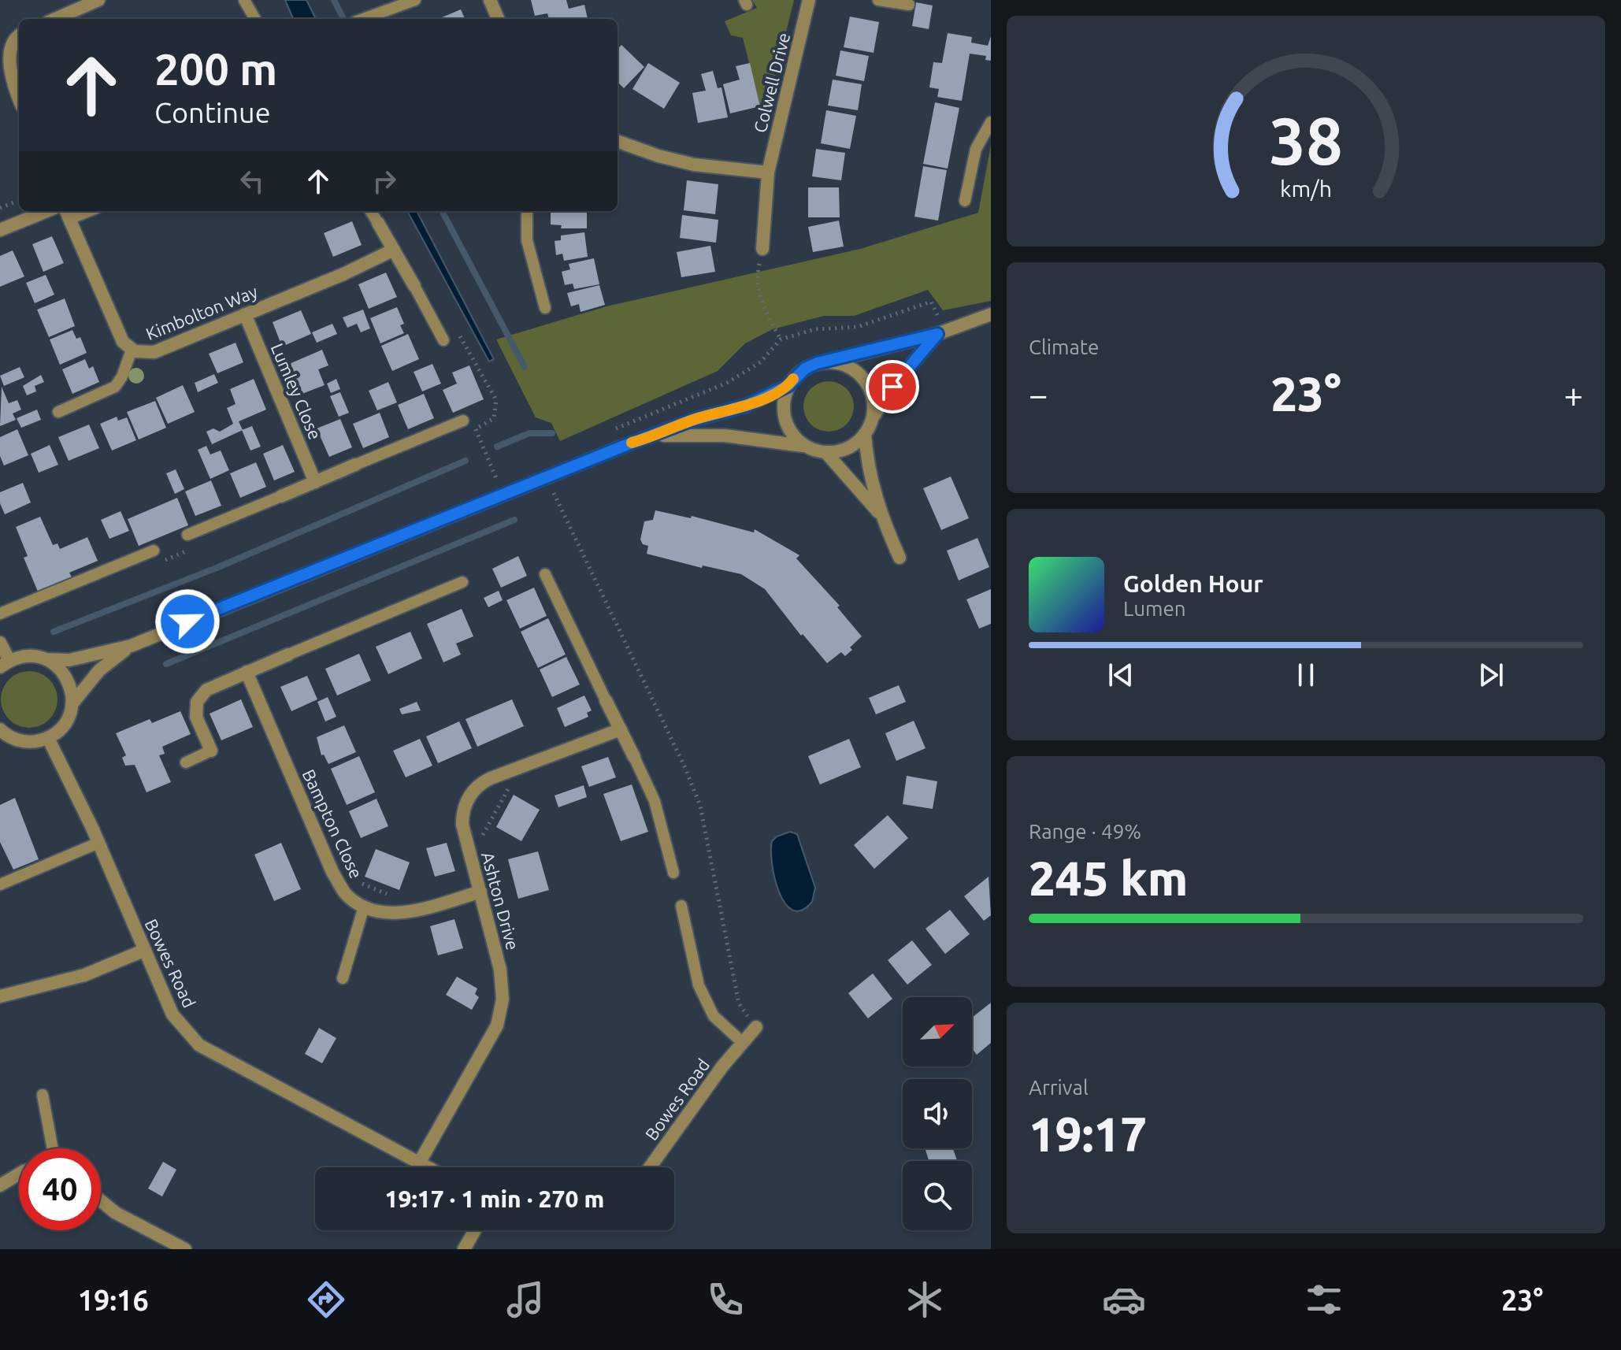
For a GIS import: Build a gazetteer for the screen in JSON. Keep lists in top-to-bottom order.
{
  "streets": {
    "street": [
      "Colwell Drive",
      "Kimbolton Way",
      "Lumley Close",
      "Bampton Close",
      "Ashton Drive",
      "Bowes Road"
    ]
  },
  "crossings": [
    ["Kimbolton Way", "Lumley Close"],
    ["Ashton Drive", "Bowes Road"]
  ],
  "north": "top right",
  "page": {
    "turn": ["200 m", "Continue"],
    "tile": [
      "Climate",
      ["Range · 49%", "245 km"],
      ["Arrival", "19:17"]
    ],
    "heat": ["−", "23°", "+"],
    "song": ["Golden Hour", "Lumen"],
    "limit": "40",
    "trip": "19:17 · 1 min · 270 m",
    "tabs": ["19:16", "23°"],
    "gauge": ["38", "km/h"]
  }
}
